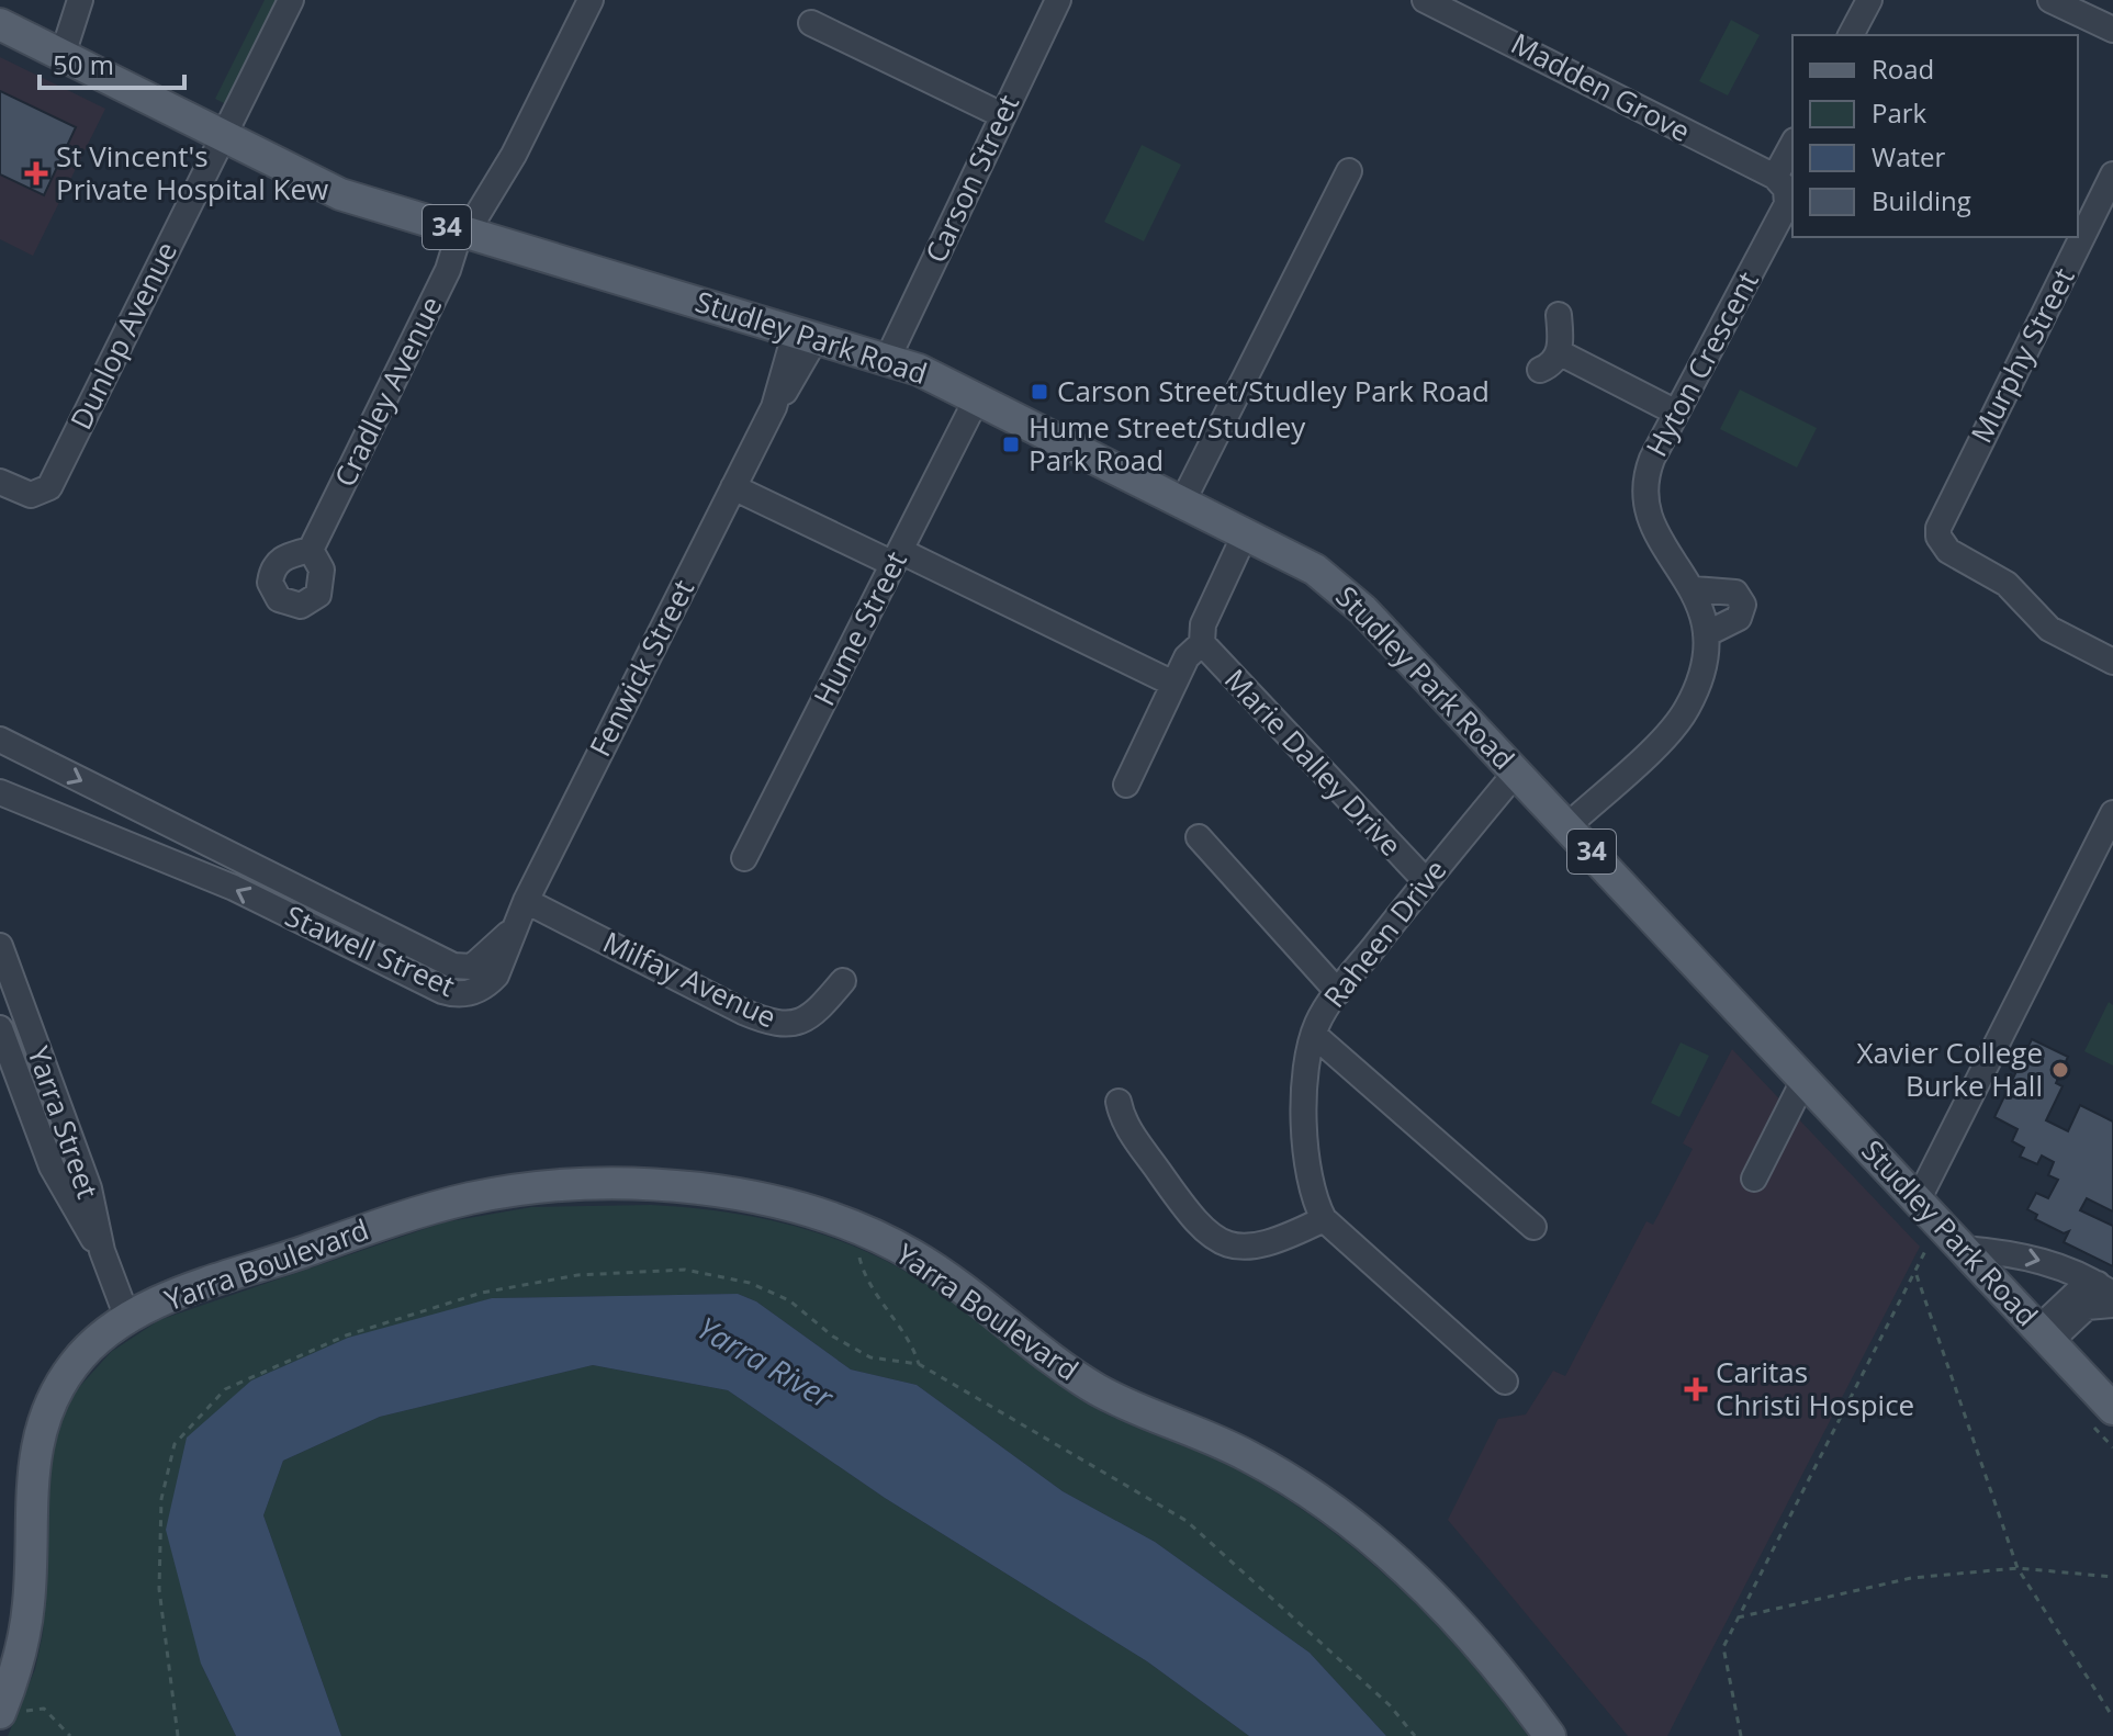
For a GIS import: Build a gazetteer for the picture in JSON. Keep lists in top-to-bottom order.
{
  "streets": {
    "main road": ["34", "Studley Park Road", "Yarra Boulevard"],
    "street": [
      "Madden Grove",
      "Carson Street",
      "Dunlop Avenue",
      "Murphy Street",
      "Hyton Crescent",
      "Cradley Avenue",
      "Hume Street",
      "Fenwick Street",
      "Marie Dalley Drive",
      "Raheen Drive",
      "Stawell Street",
      "Milfay Avenue",
      "Yarra Street"
    ]
  },
  "crossings": [
    ["Madden Grove", "Hyton Crescent"],
    ["Carson Street", "Studley Park Road"],
    ["Dunlop Avenue", "Studley Park Road"],
    ["Studley Park Road", "Hyton Crescent"],
    ["Studley Park Road", "Cradley Avenue"],
    ["Studley Park Road", "Hume Street"],
    ["Studley Park Road", "Fenwick Street"],
    ["Studley Park Road", "Raheen Drive"],
    ["Fenwick Street", "Stawell Street"],
    ["Fenwick Street", "Milfay Avenue"],
    ["Marie Dalley Drive", "Raheen Drive"],
    ["Yarra Street", "Yarra Boulevard"]
  ],
  "water": ["Yarra River"],
  "places": {
    "health": ["St Vincent's Private Hospital Kew", "Caritas Christi Hospice"],
    "transit": ["Carson Street/Studley Park Road", "Hume Street/Studley Park Road"],
    "other": ["Xavier College Burke Hall"]
  },
  "legend": [
    "Road",
    "Park",
    "Water",
    "Building"
  ],
  "scale_bar": "50 m"
}
